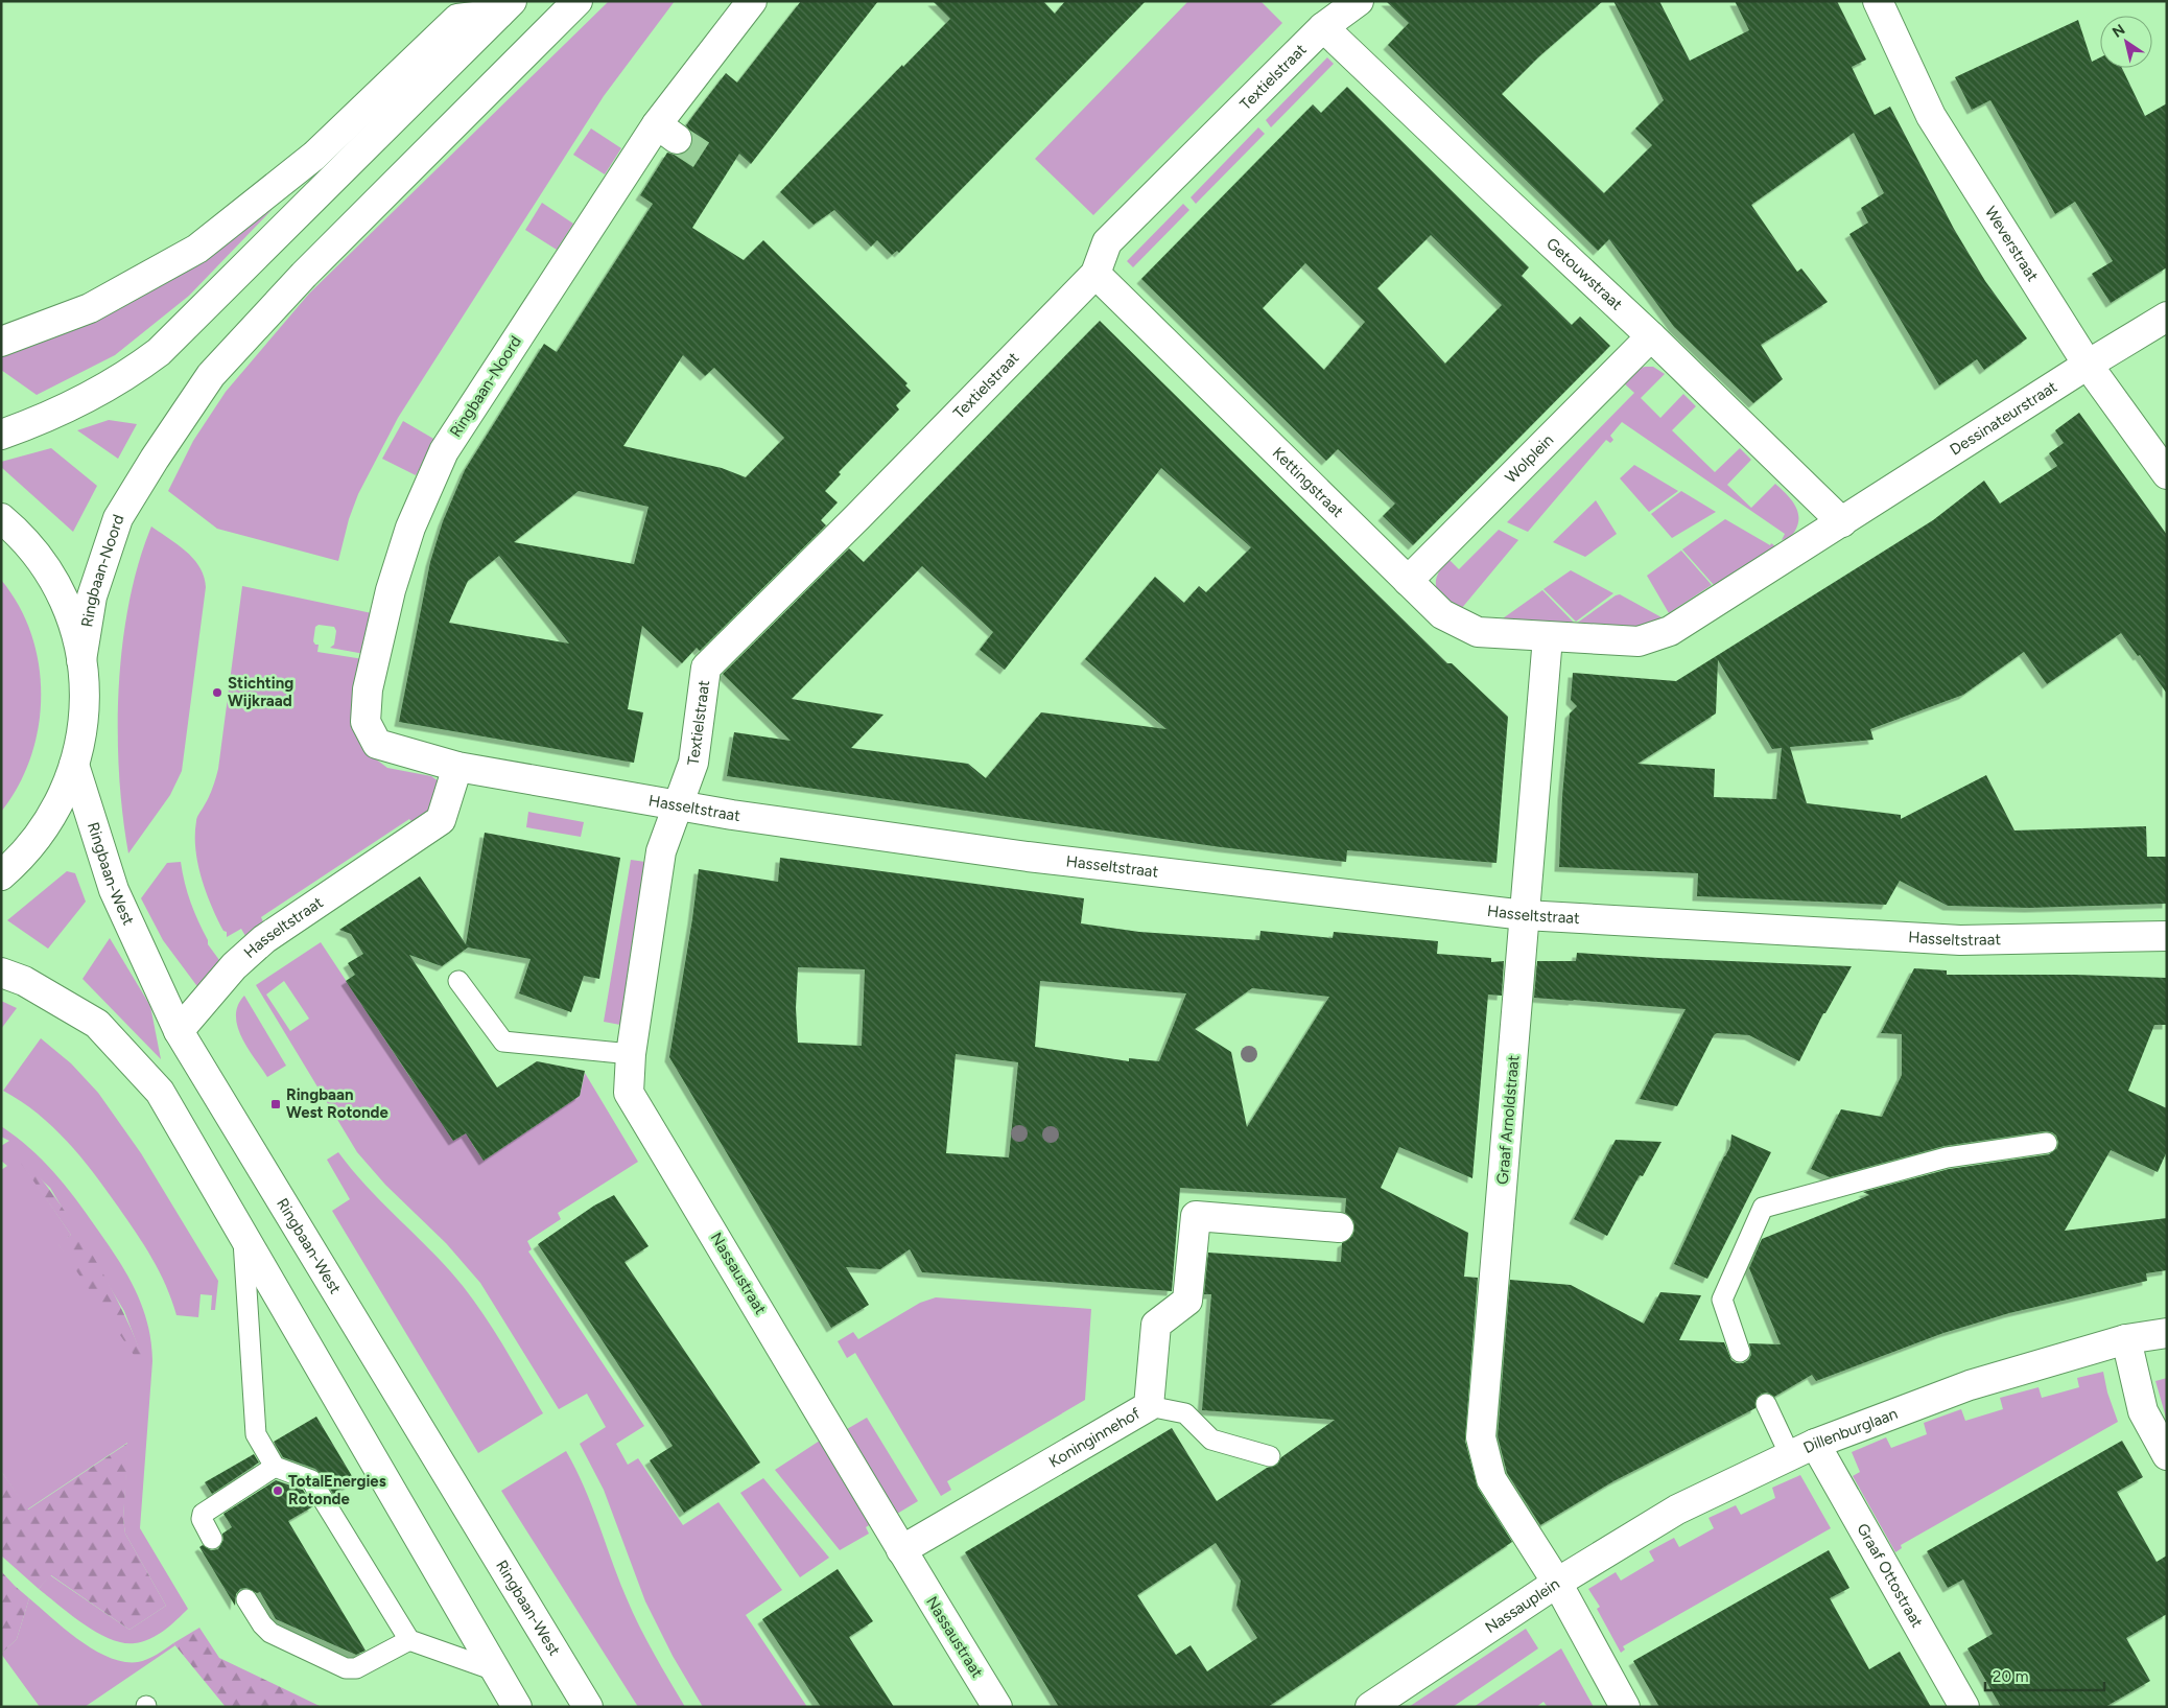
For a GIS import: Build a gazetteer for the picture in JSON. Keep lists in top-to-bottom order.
{
  "streets": {
    "street": [
      "Textielstraat",
      "Weverstraat",
      "Getouwstraat",
      "Ringbaan-Noord",
      "Dessinateurstraat",
      "Wolplein",
      "Kettingstraat",
      "Hasseltstraat",
      "Ringbaan-West",
      "Graaf Arnoldstraat",
      "Nassaustraat",
      "Dillenburglaan",
      "Koninginnehof",
      "Graaf Ottostraat",
      "Nassauplein"
    ]
  },
  "crossings": [
    ["Textielstraat", "Getouwstraat"],
    ["Textielstraat", "Kettingstraat"],
    ["Textielstraat", "Hasseltstraat"],
    ["Textielstraat", "Nassaustraat"],
    ["Weverstraat", "Dessinateurstraat"],
    ["Getouwstraat", "Dessinateurstraat"],
    ["Getouwstraat", "Wolplein"],
    ["Ringbaan-Noord", "Hasseltstraat"],
    ["Wolplein", "Kettingstraat"],
    ["Kettingstraat", "Graaf Arnoldstraat"],
    ["Hasseltstraat", "Ringbaan-West"],
    ["Hasseltstraat", "Graaf Arnoldstraat"],
    ["Hasseltstraat", "Nassaustraat"],
    ["Graaf Arnoldstraat", "Dillenburglaan"],
    ["Graaf Arnoldstraat", "Nassauplein"],
    ["Nassaustraat", "Koninginnehof"],
    ["Dillenburglaan", "Graaf Ottostraat"],
    ["Dillenburglaan", "Nassauplein"]
  ],
  "places": {
    "other": ["Stichting Wijkraad", "TotalEnergies Rotonde"],
    "transit": ["Ringbaan West Rotonde"]
  },
  "scale_bar": "20 m",
  "north": "top left"
}
